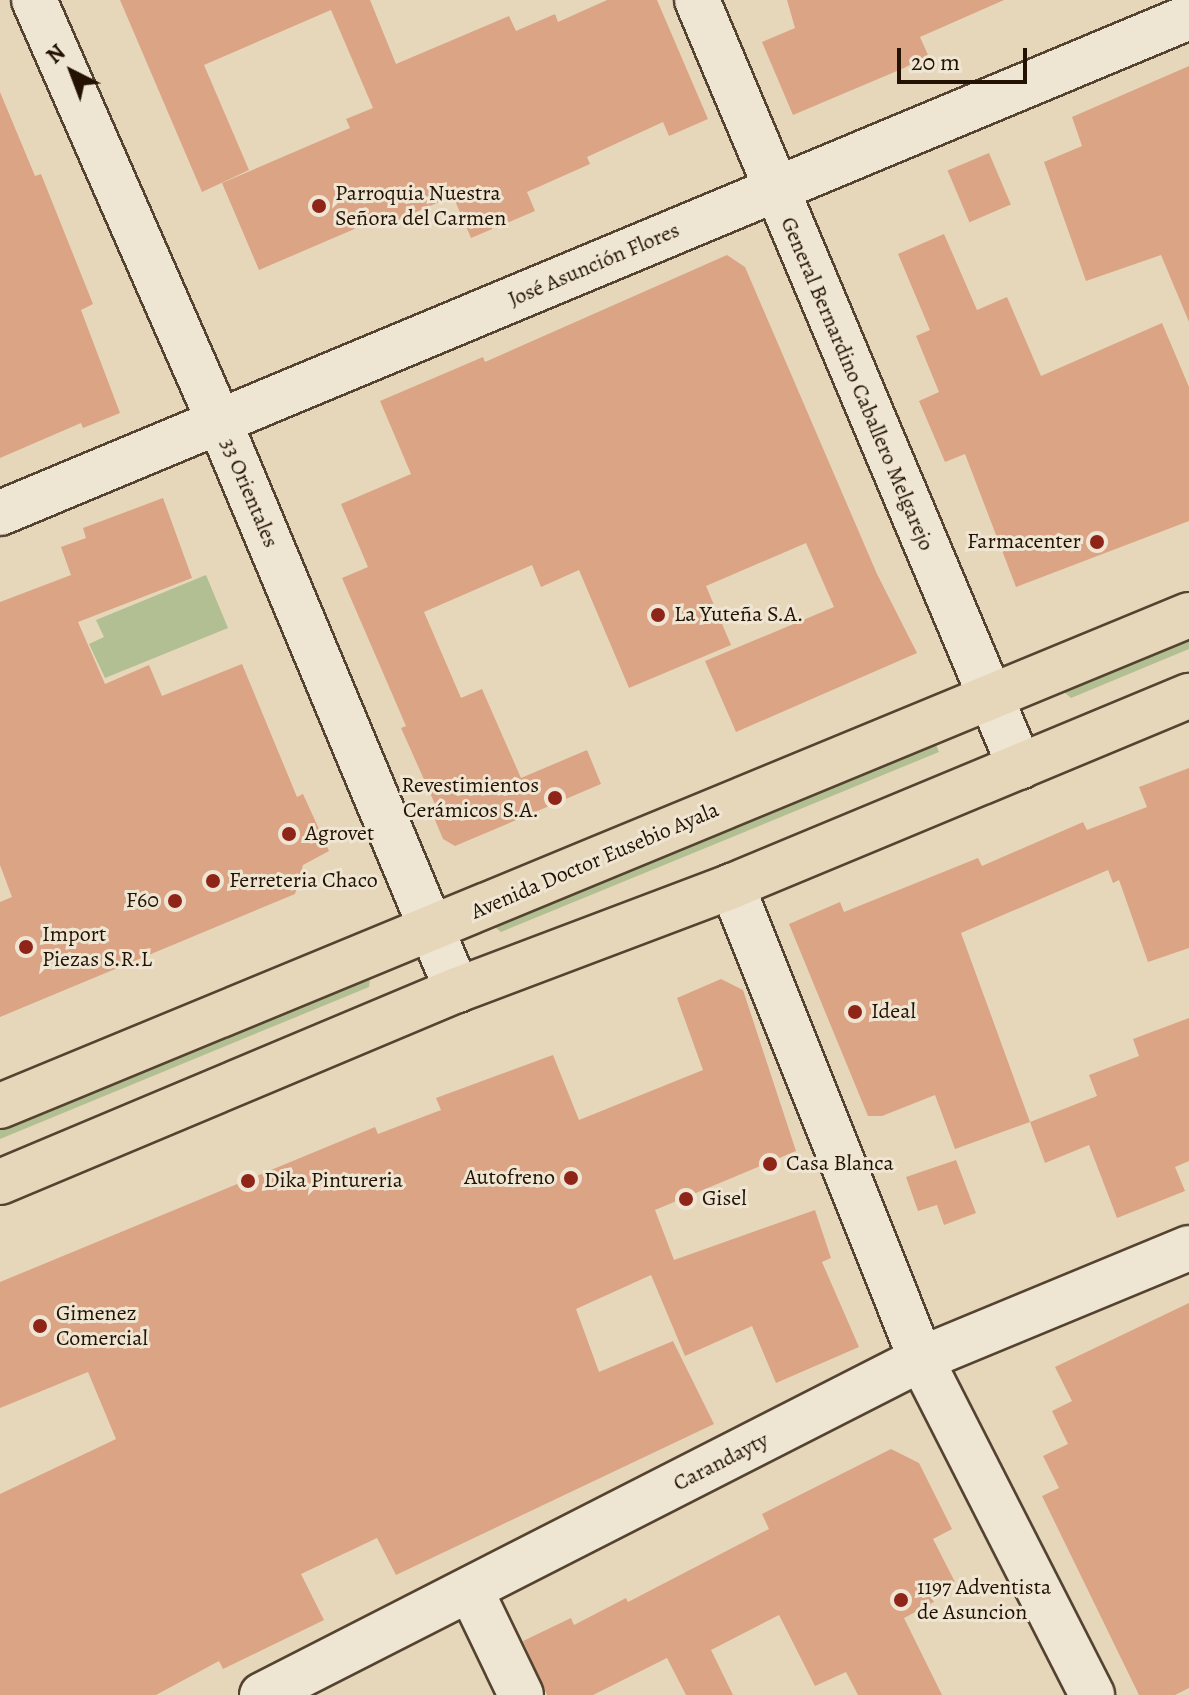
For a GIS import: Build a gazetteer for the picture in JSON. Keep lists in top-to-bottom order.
{
  "streets": {
    "highway": ["Avenida Doctor Eusebio Ayala"],
    "street": [
      "José Asunción Flores",
      "General Bernardino Caballero Melgarejo",
      "33 Orientales",
      "Carandayty"
    ]
  },
  "crossings": [
    ["José Asunción Flores", "General Bernardino Caballero Melgarejo"],
    ["José Asunción Flores", "33 Orientales"],
    ["General Bernardino Caballero Melgarejo", "Avenida Doctor Eusebio Ayala"],
    ["33 Orientales", "Avenida Doctor Eusebio Ayala"]
  ],
  "places": [
    "Parroquia Nuestra Señora del Carmen",
    "Farmacenter",
    "La Yuteña S.A.",
    "Revestimientos Cerámicos S.A.",
    "Agrovet",
    "Ferreteria Chaco",
    "F60",
    "Import Piezas S.R.L",
    "Ideal",
    "Casa Blanca",
    "Autofreno",
    "Dika Pintureria",
    "Gisel",
    "Gimenez Comercial",
    "1197 Adventista de Asuncion"
  ],
  "scale_bar": "20 m",
  "north": "top left"
}
